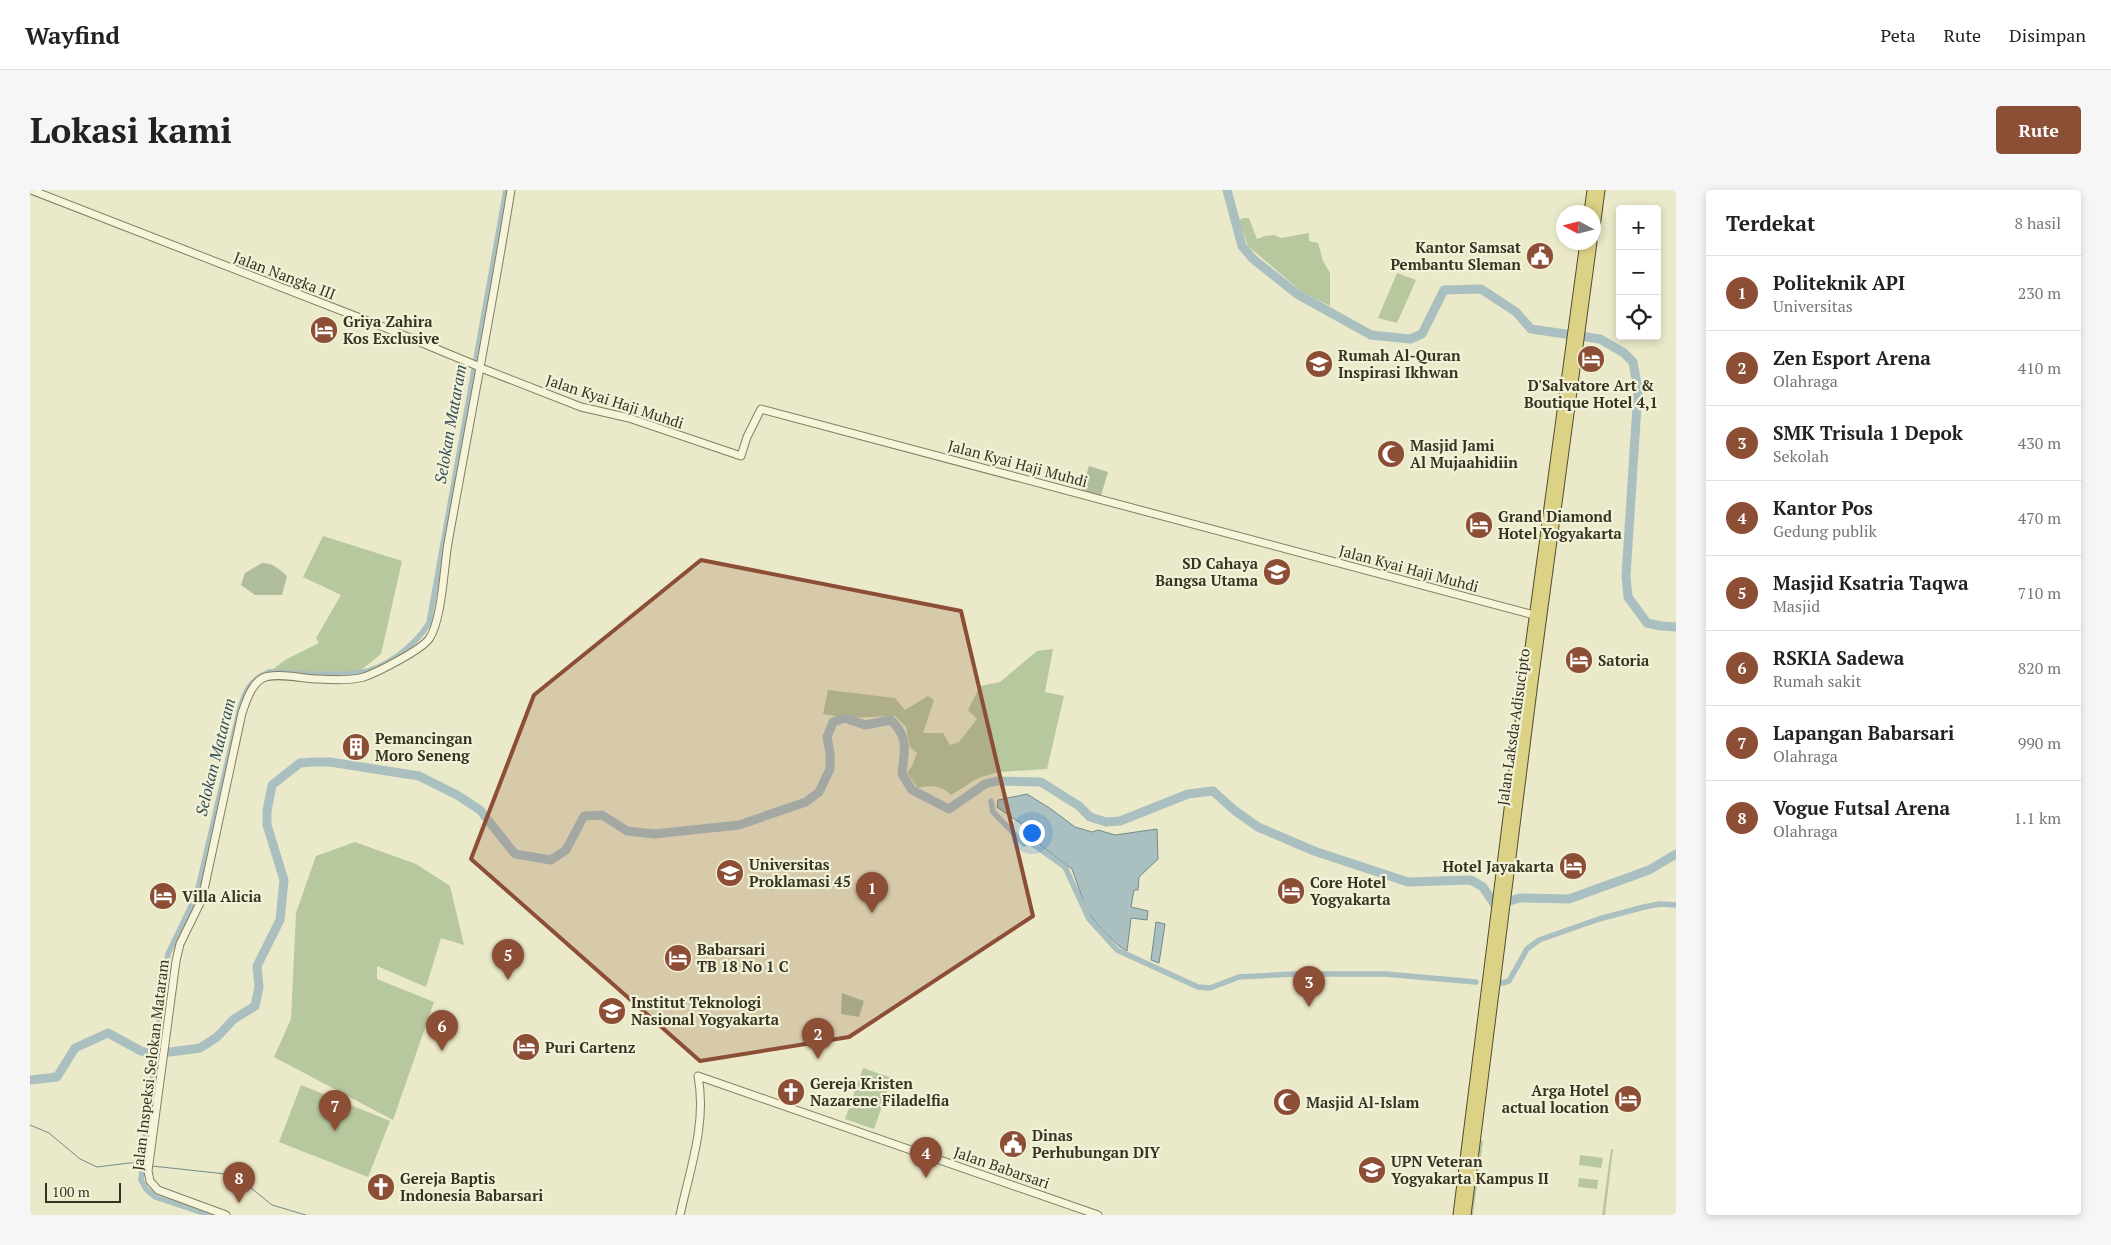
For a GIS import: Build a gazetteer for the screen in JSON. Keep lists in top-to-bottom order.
{
  "streets": {
    "highway": ["Jalan Laksda Adisucipto"],
    "street": [
      "Jalan Nangka III",
      "Jalan Kyai Haji Muhdi",
      "Jalan Inspeksi Selokan Mataram",
      "Jalan Babarsari"
    ]
  },
  "crossings": [
    ["Jalan Nangka III", "Jalan Kyai Haji Muhdi"],
    ["Jalan Nangka III", "Jalan Inspeksi Selokan Mataram"],
    ["Jalan Kyai Haji Muhdi", "Jalan Laksda Adisucipto"]
  ],
  "water": ["Selokan Mataram"],
  "places": {
    "public building": ["Kantor Samsat Pembantu Sleman", "Dinas Perhubungan DIY"],
    "hotel": [
      "Griya Zahira Kos Exclusive",
      "D'Salvatore Art & Boutique Hotel 4,1",
      "Grand Diamond Hotel Yogyakarta",
      "Satoria",
      "Hotel Jayakarta",
      "Core Hotel Yogyakarta",
      "Villa Alicia",
      "Babarsari TB 18 No 1 C",
      "Puri Cartenz",
      "Arga Hotel actual location"
    ],
    "school or university": [
      "Rumah Al-Quran Inspirasi Ikhwan",
      "SD Cahaya Bangsa Utama",
      "Universitas Proklamasi 45",
      "Institut Teknologi Nasional Yogyakarta",
      "UPN Veteran Yogyakarta Kampus II"
    ],
    "mosque": ["Masjid Jami Al Mujaahidiin", "Masjid Al-Islam"],
    "building": ["Pemancingan Moro Seneng"],
    "church": ["Gereja Kristen Nazarene Filadelfia", "Gereja Baptis Indonesia Babarsari"]
  },
  "scale_bar": "100 m",
  "north": "left",
  "page": {
    "header": "Wayfind",
    "nav": ["Peta", "Rute", "Disimpan"],
    "buttons": "Rute",
    "title": "Lokasi kami",
    "heading": ["Terdekat", "8 hasil"],
    "map_buttons": ["+", "−"],
    "list": [
      {
        "mark": "1",
        "name": "Politeknik API",
        "note": "Universitas",
        "value": "230 m"
      },
      {
        "mark": "2",
        "name": "Zen Esport Arena",
        "note": "Olahraga",
        "value": "410 m"
      },
      {
        "mark": "3",
        "name": "SMK Trisula 1 Depok",
        "note": "Sekolah",
        "value": "430 m"
      },
      {
        "mark": "4",
        "name": "Kantor Pos",
        "note": "Gedung publik",
        "value": "470 m"
      },
      {
        "mark": "5",
        "name": "Masjid Ksatria Taqwa",
        "note": "Masjid",
        "value": "710 m"
      },
      {
        "mark": "6",
        "name": "RSKIA Sadewa",
        "note": "Rumah sakit",
        "value": "820 m"
      },
      {
        "mark": "7",
        "name": "Lapangan Babarsari",
        "note": "Olahraga",
        "value": "990 m"
      },
      {
        "mark": "8",
        "name": "Vogue Futsal Arena",
        "note": "Olahraga",
        "value": "1.1 km"
      }
    ],
    "pins": [
      "1",
      "5",
      "3",
      "6",
      "2",
      "7",
      "4",
      "8"
    ],
    "scale": "100 m"
  }
}
